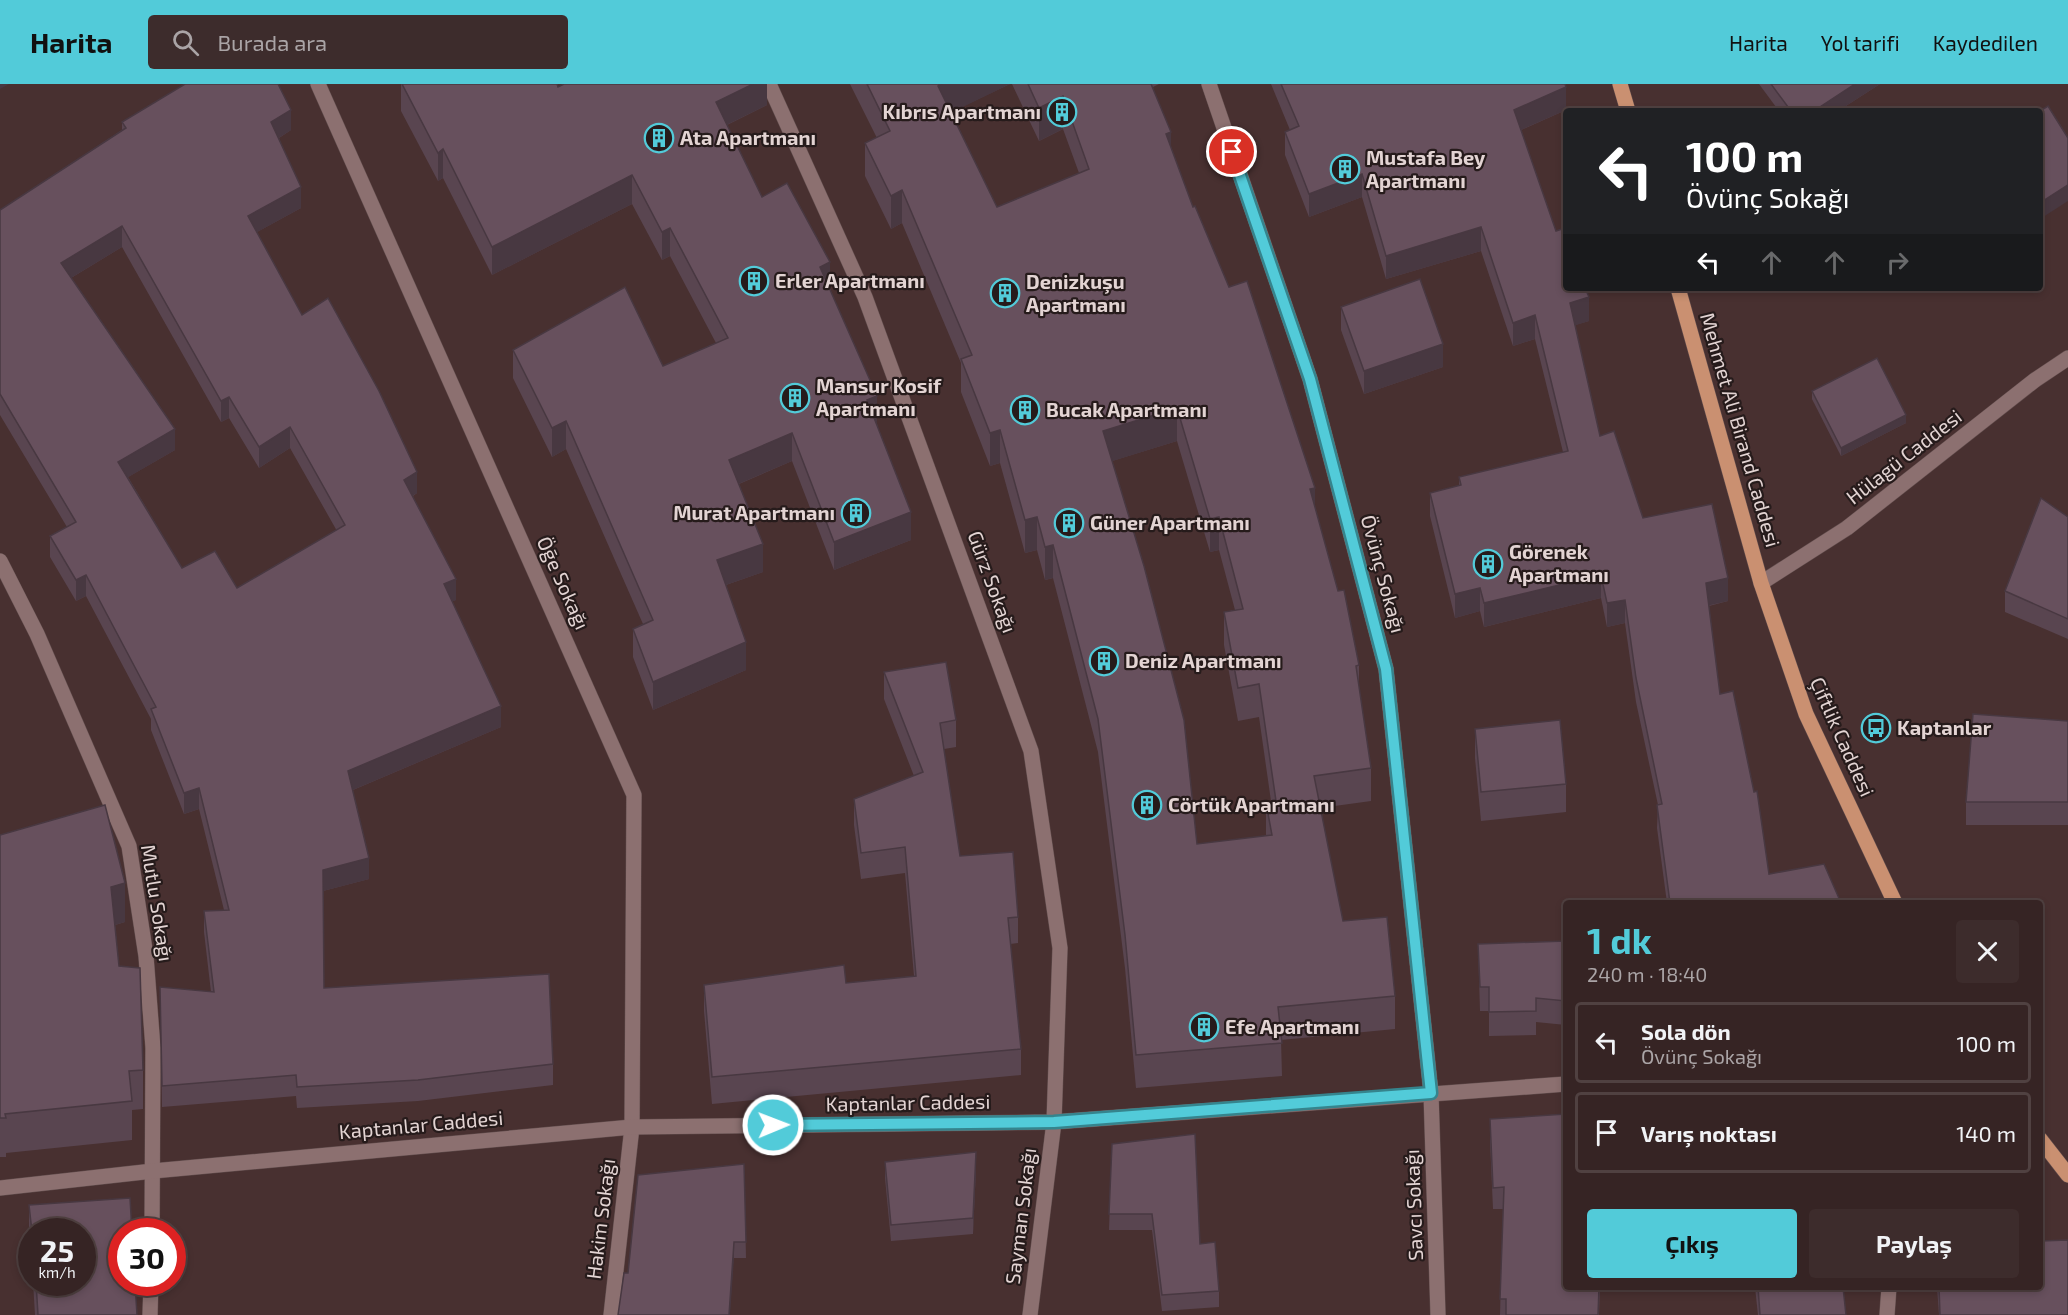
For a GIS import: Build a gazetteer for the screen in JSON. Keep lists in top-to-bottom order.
{
  "streets": {
    "main road": ["Mehmet Ali Birand Caddesi", "Çiftlik Caddesi"],
    "street": [
      "Hülagü Caddesi",
      "Övünç Sokağı",
      "Gürz Sokağı",
      "Öḡe Sokağı",
      "Mutlu Sokağı",
      "Kaptanlar Caddesi",
      "Savcı Sokağı",
      "Sayman Sokağı",
      "Hakim Sokağı"
    ]
  },
  "crossings": [
    ["Mehmet Ali Birand Caddesi", "Hülagü Caddesi"],
    ["Mehmet Ali Birand Caddesi", "Çiftlik Caddesi"],
    ["Hülagü Caddesi", "Çiftlik Caddesi"],
    ["Övünç Sokağı", "Kaptanlar Caddesi"],
    ["Övünç Sokağı", "Savcı Sokağı"],
    ["Gürz Sokağı", "Kaptanlar Caddesi"],
    ["Gürz Sokağı", "Sayman Sokağı"],
    ["Öḡe Sokağı", "Kaptanlar Caddesi"],
    ["Öḡe Sokağı", "Hakim Sokağı"],
    ["Mutlu Sokağı", "Kaptanlar Caddesi"],
    ["Kaptanlar Caddesi", "Savcı Sokağı"],
    ["Kaptanlar Caddesi", "Sayman Sokağı"],
    ["Kaptanlar Caddesi", "Hakim Sokağı"]
  ],
  "places": {
    "building": [
      "Kıbrıs Apartmanı",
      "Ata Apartmanı",
      "Mustafa Bey Apartmanı",
      "Erler Apartmanı",
      "Denizkuşu Apartmanı",
      "Mansur Kosif Apartmanı",
      "Bucak Apartmanı",
      "Murat Apartmanı",
      "Güner Apartmanı",
      "Görenek Apartmanı",
      "Deniz Apartmanı",
      "Cörtük Apartmanı",
      "Efe Apartmanı"
    ],
    "bus stop": ["Kaptanlar"]
  },
  "page": {
    "header": "Harita",
    "search": "Burada ara",
    "nav": ["Harita", "Yol tarifi", "Kaydedilen"],
    "turn": ["100 m", "Övünç Sokağı"],
    "heading": ["1 dk", "240 m · 18:40"],
    "list": [
      {
        "name": "Sola dön",
        "note": "Övünç Sokağı",
        "value": "100 m"
      },
      {
        "name": "Varış noktası",
        "value": "140 m"
      }
    ],
    "buttons": ["Çıkış", "Paylaş"],
    "speed": "25 km/h",
    "limit": "30"
  }
}
